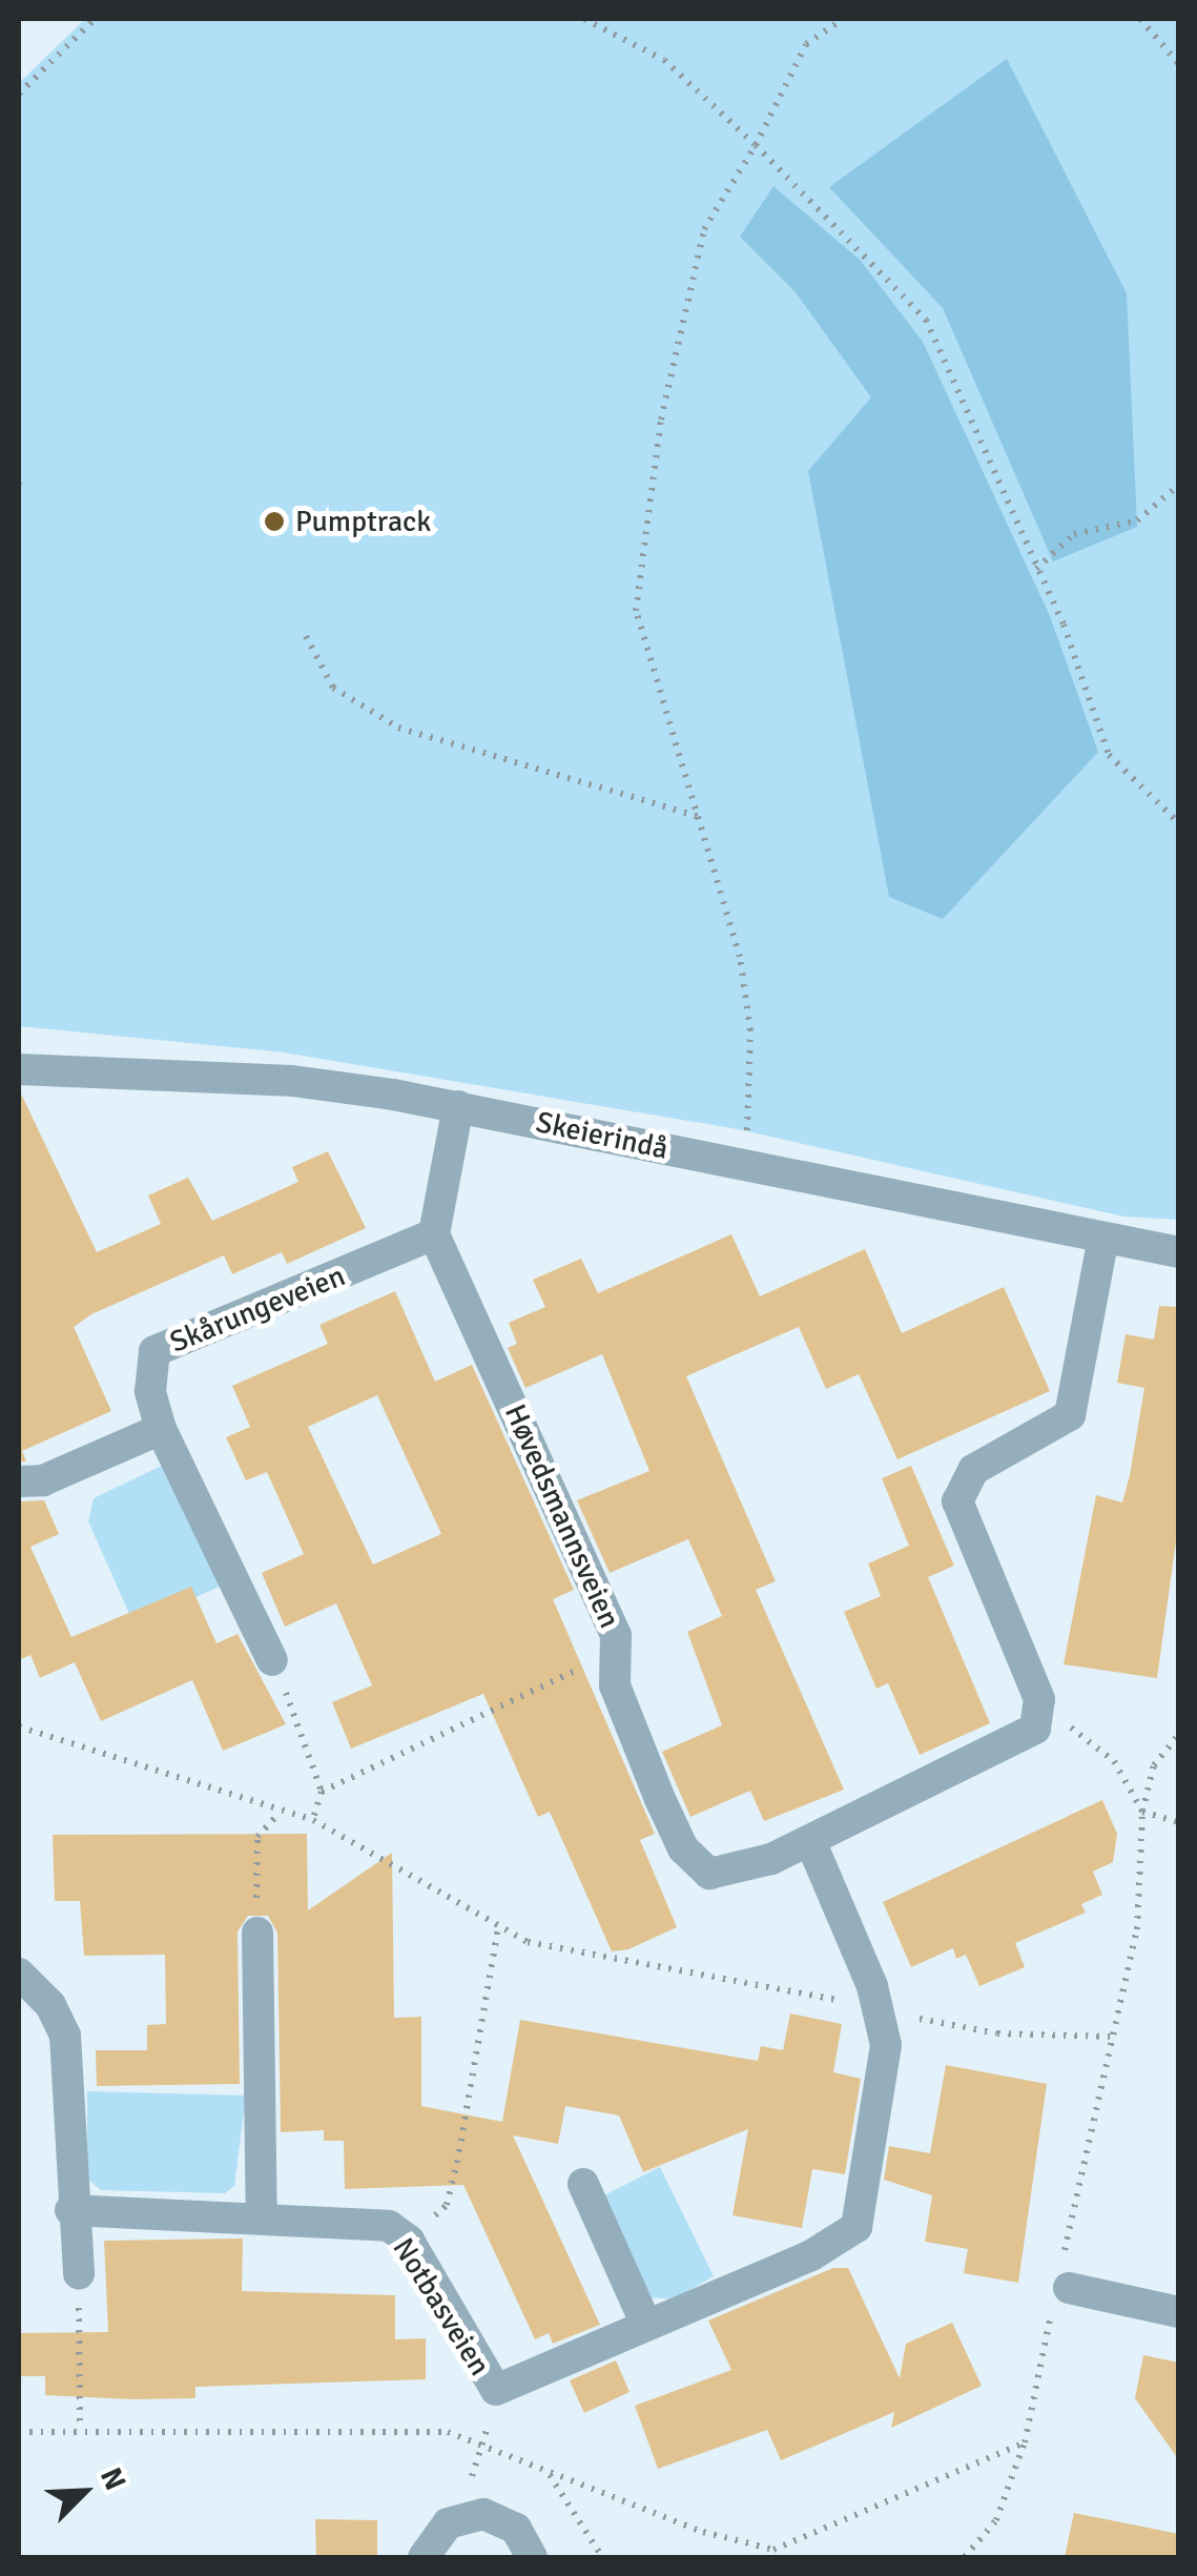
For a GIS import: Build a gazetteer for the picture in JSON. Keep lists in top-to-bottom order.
{
  "streets": {
    "street": [
      "Skeierindå",
      "Skårungeveien",
      "Høvedsmannsveien",
      "Notbasveien"
    ]
  },
  "crossings": [
    ["Skårungeveien", "Høvedsmannsveien"]
  ],
  "places": ["Pumptrack"],
  "north": "top right"
}
